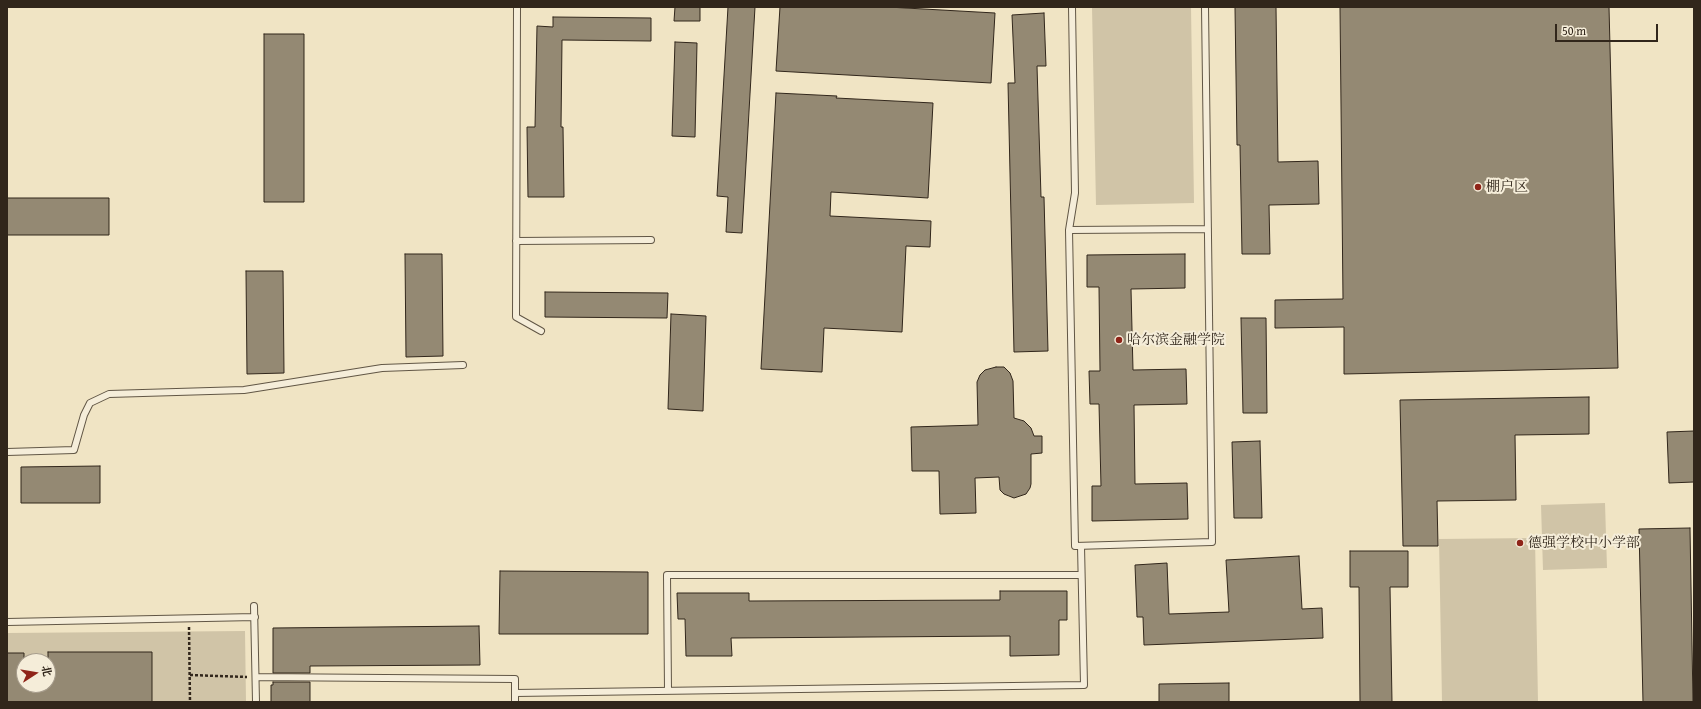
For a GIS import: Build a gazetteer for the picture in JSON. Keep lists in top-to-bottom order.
{
  "places": ["棚户区", "哈尔滨金融学院", "德强学校中小学部"],
  "scale_bar": "50 m",
  "north": "right"
}
